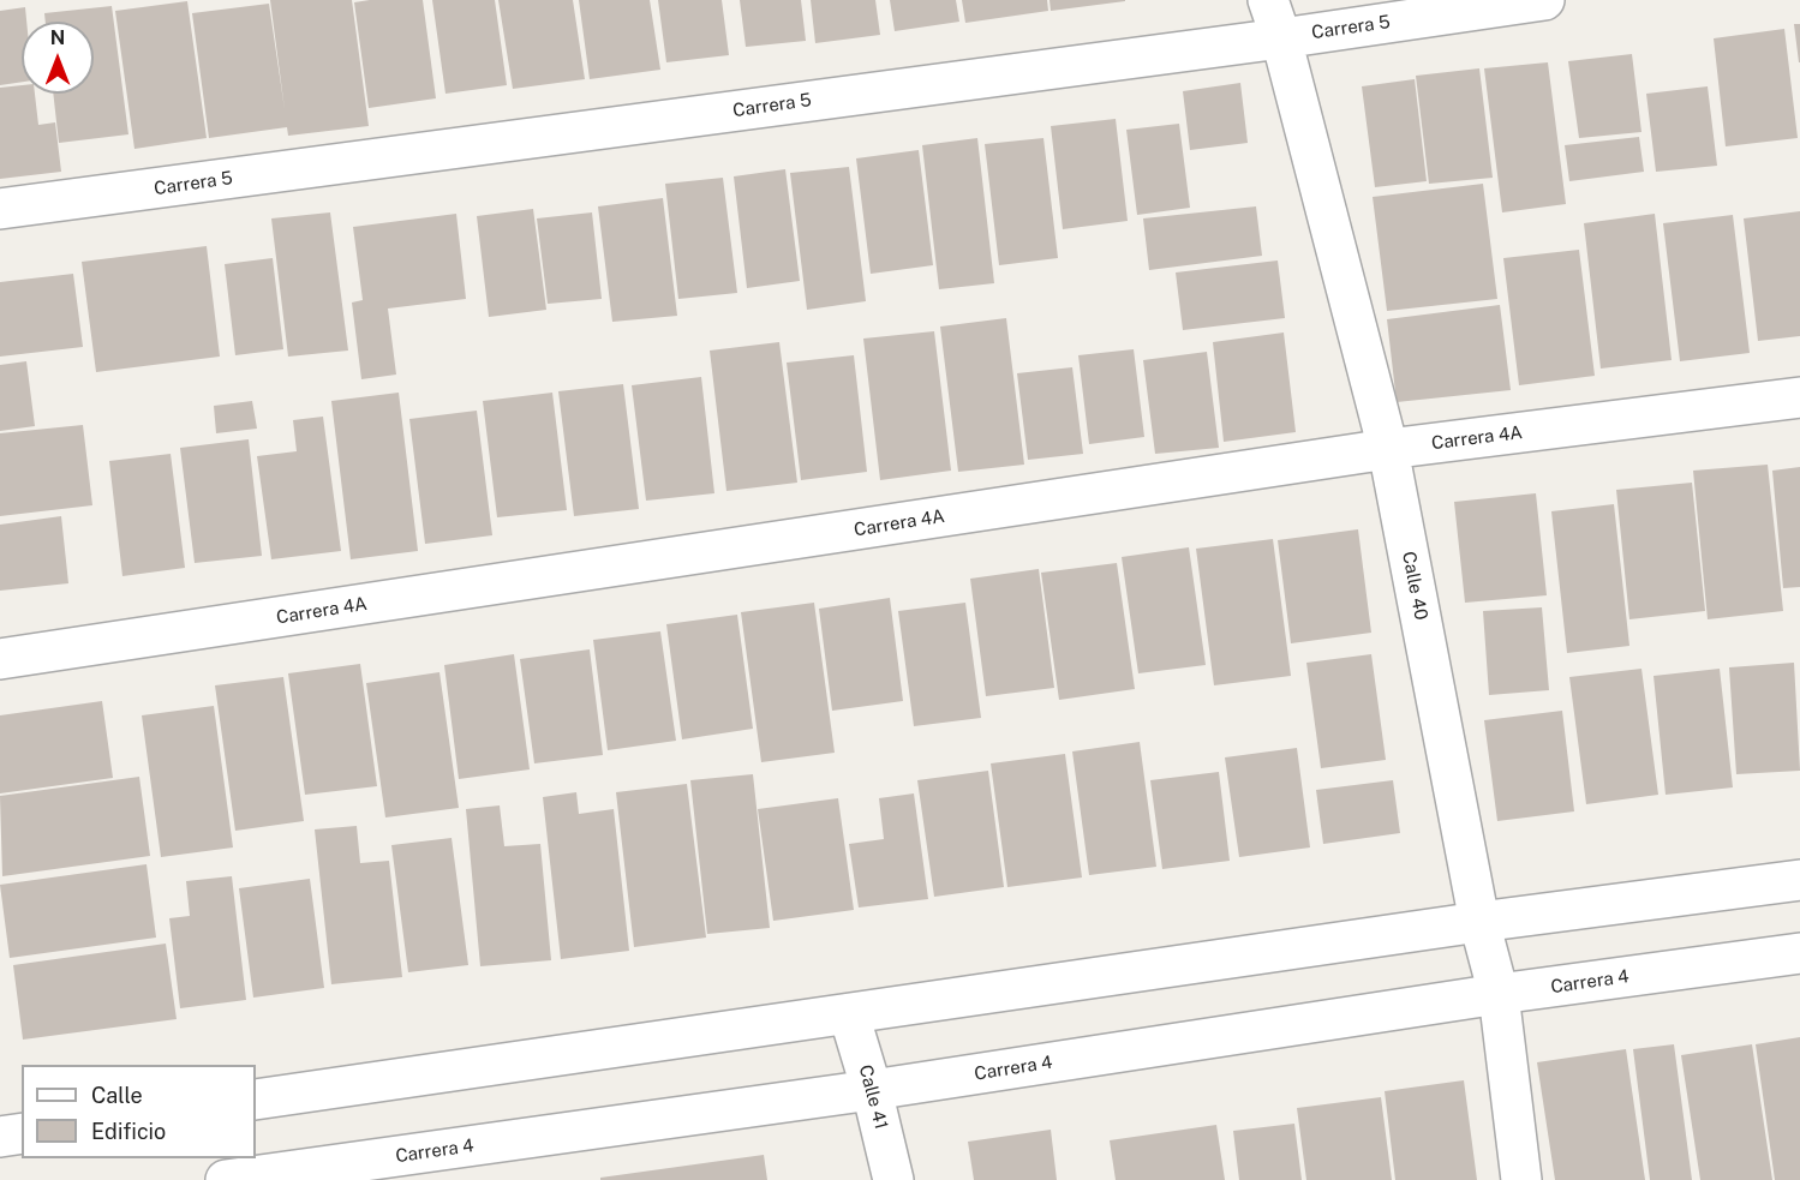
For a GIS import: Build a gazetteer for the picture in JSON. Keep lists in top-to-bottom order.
{
  "streets": {
    "street": [
      "Carrera 5",
      "Carrera 4A",
      "Calle 40",
      "Carrera 4",
      "Calle 41"
    ]
  },
  "crossings": [
    ["Carrera 5", "Calle 40"],
    ["Carrera 4A", "Calle 40"],
    ["Calle 40", "Carrera 4"],
    ["Carrera 4", "Calle 41"]
  ],
  "legend": ["Calle", "Edificio"],
  "north": "top"
}
